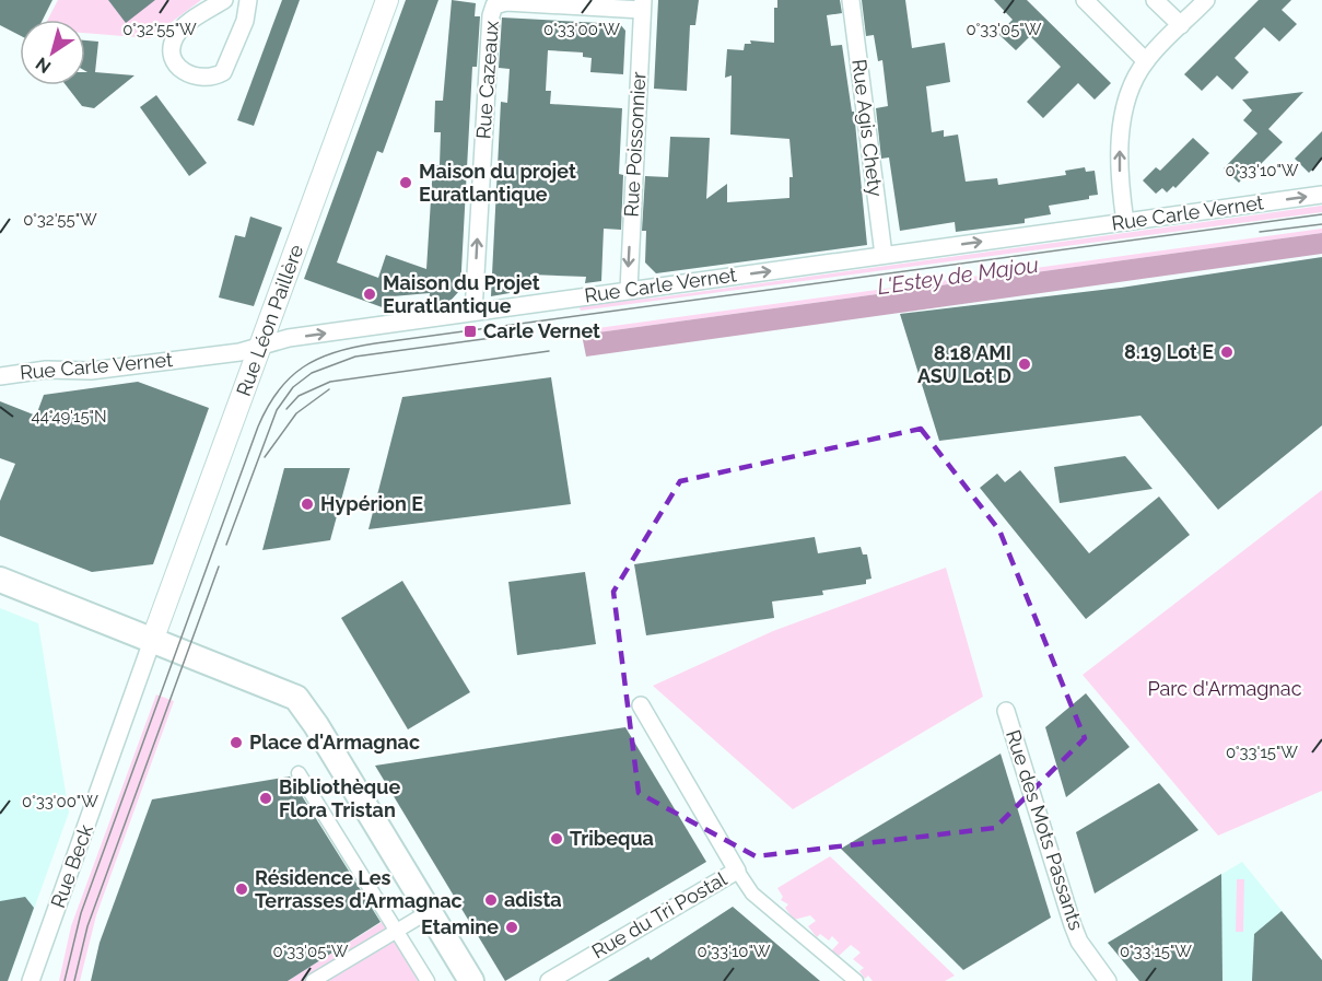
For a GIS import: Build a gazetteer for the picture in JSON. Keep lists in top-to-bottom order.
{
  "streets": {
    "street": [
      "Rue Cazeaux",
      "Rue Agis Chety",
      "Rue Poissonnier",
      "Rue Carle Vernet",
      "Rue Léon Paillère",
      "Rue des Mots Passants",
      "Rue Beck",
      "Rue du Tri Postal"
    ]
  },
  "crossings": [
    ["Rue Cazeaux", "Rue Poissonnier"],
    ["Rue Cazeaux", "Rue Carle Vernet"],
    ["Rue Agis Chety", "Rue Carle Vernet"],
    ["Rue Poissonnier", "Rue Carle Vernet"],
    ["Rue Carle Vernet", "Rue Léon Paillère"],
    ["Rue Léon Paillère", "Rue Beck"]
  ],
  "one_way": ["Rue Poissonnier", "Rue Carle Vernet"],
  "water": ["L'Estey de Majou"],
  "parks": ["Parc d'Armagnac"],
  "places": {
    "other": [
      "Maison du projet Euratlantique",
      "Maison du Projet Euratlantique",
      "8.19 Lot E",
      "8.18 AMI ASU Lot D",
      "Hypérion E",
      "Place d'Armagnac",
      "Bibliothèque Flora Tristan",
      "Tribequa",
      "Résidence Les Terrasses d'Armagnac",
      "adista",
      "Etamine"
    ],
    "transit": ["Carle Vernet"]
  },
  "north": "bottom left",
  "coordinates": [
    "0°33'00\"W",
    "0°32'55\"W",
    "0°33'05\"W",
    "0°33'10\"W",
    "44°49'15\"N",
    "0°33'15\"W"
  ]
}
